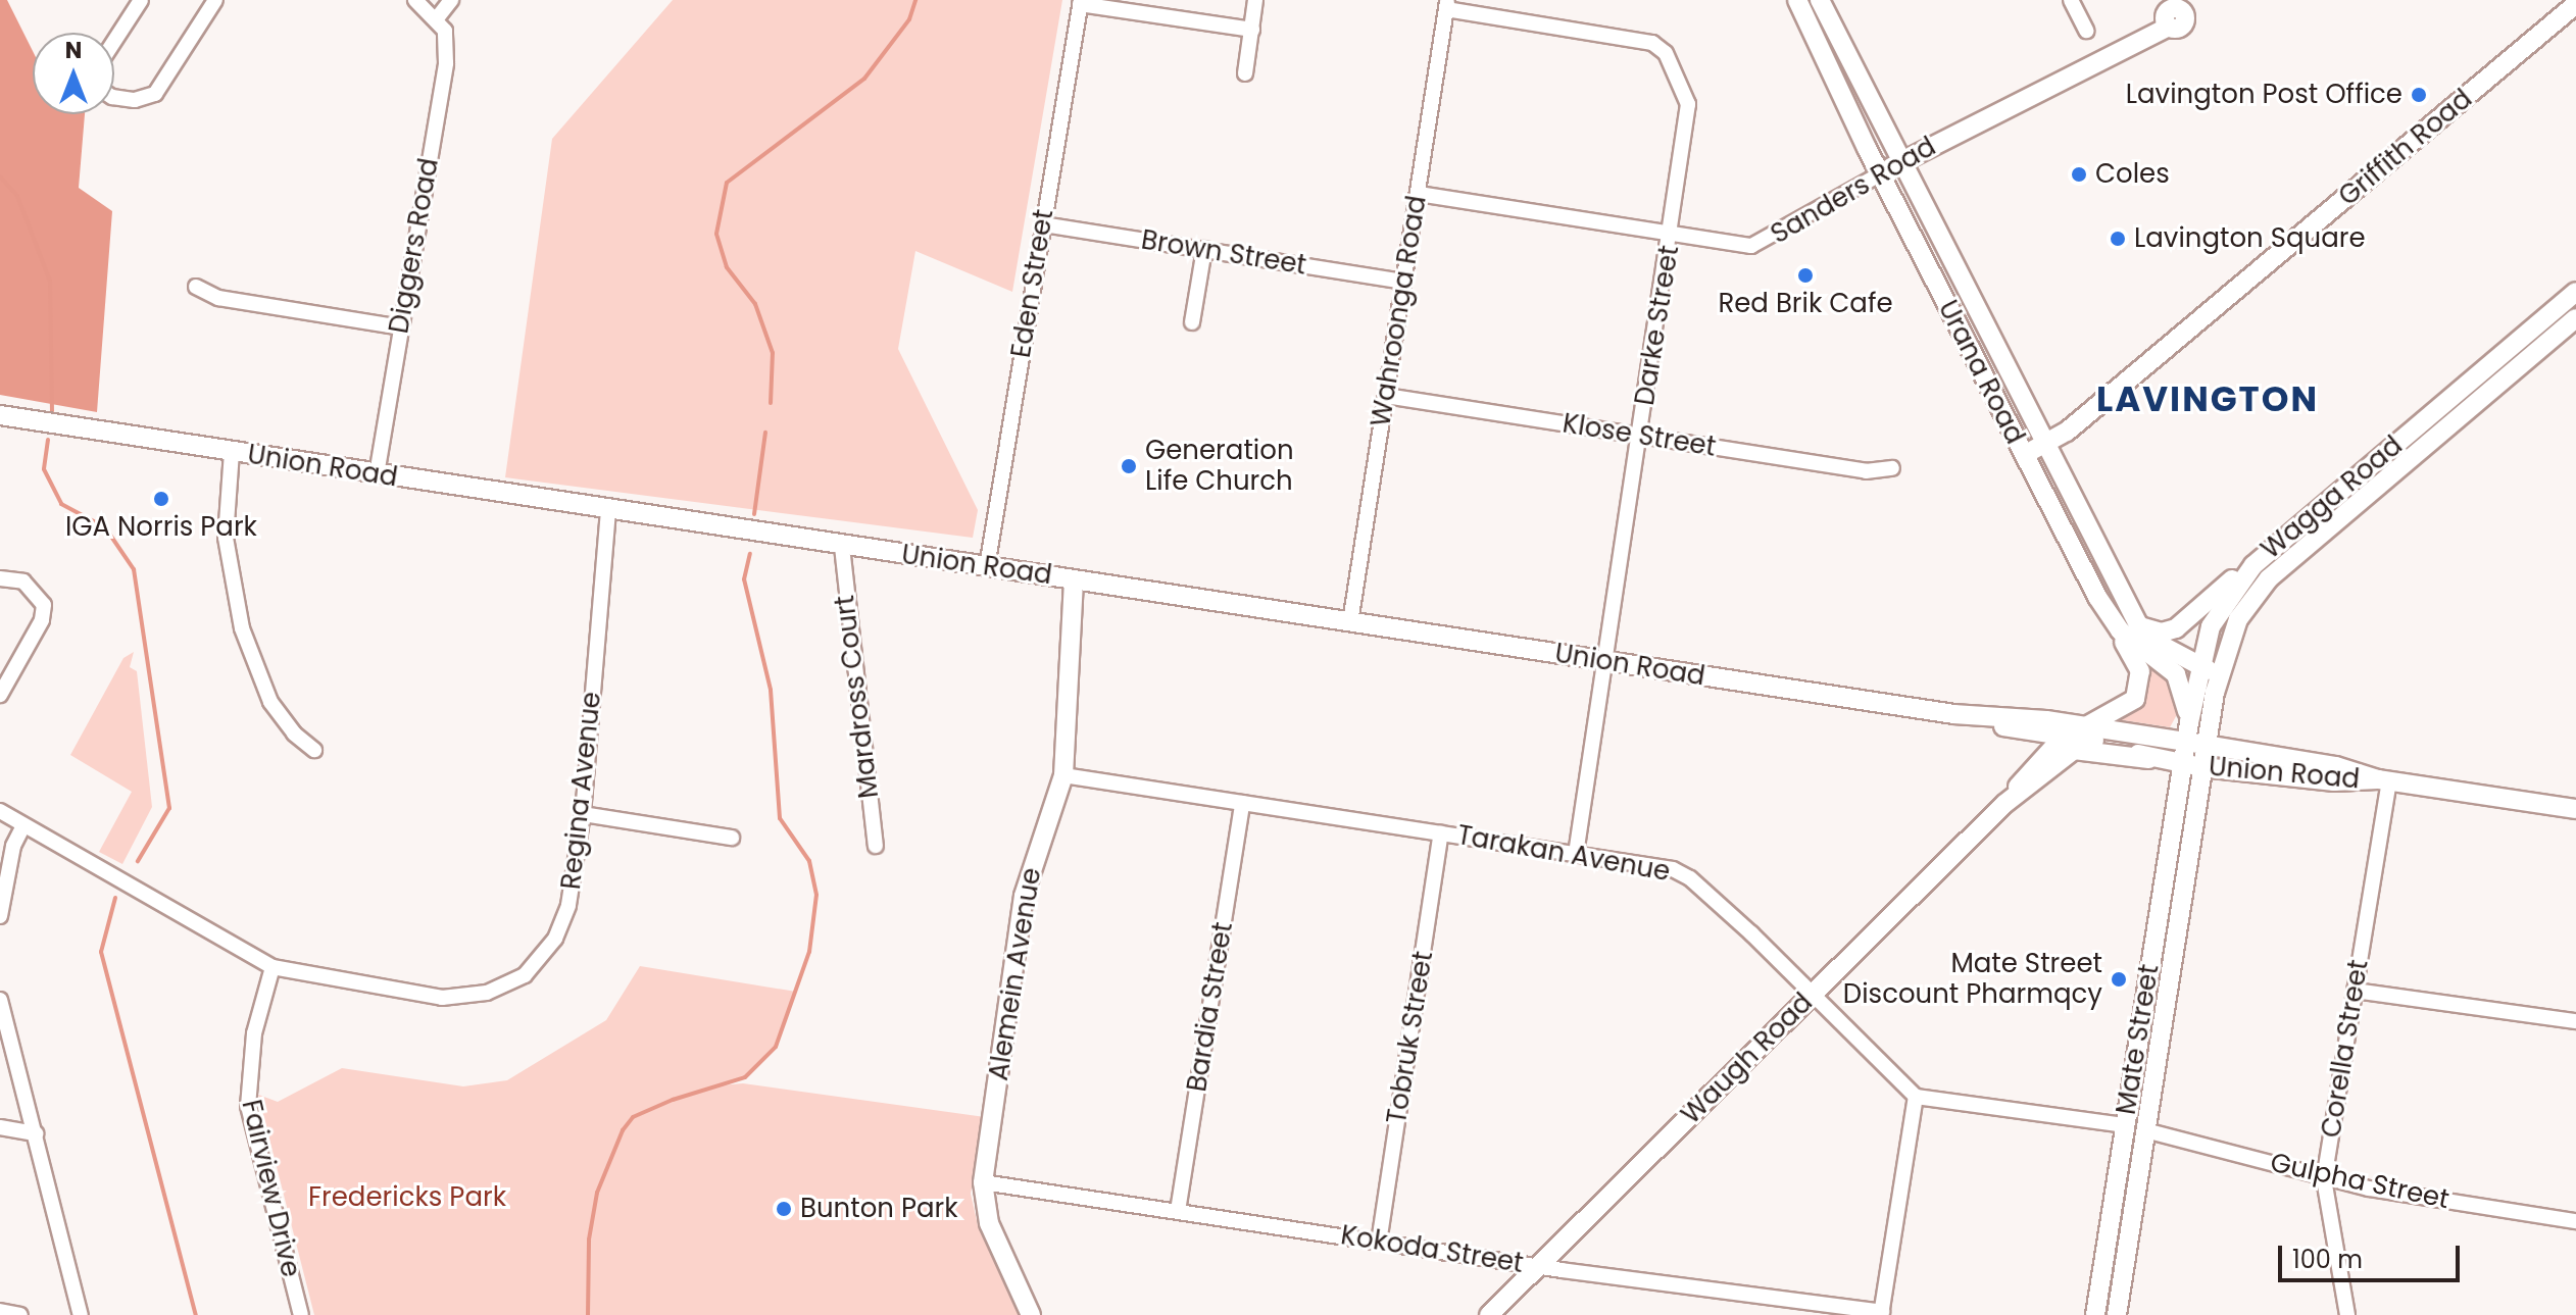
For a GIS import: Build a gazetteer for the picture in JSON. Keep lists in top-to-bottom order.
{
  "streets": {
    "main road": [
      "Griffith Road",
      "Sanders Road",
      "Urana Road",
      "Union Road",
      "Wagga Road",
      "Alemein Avenue",
      "Mate Street",
      "Waugh Road"
    ],
    "street": [
      "Diggers Road",
      "Brown Street",
      "Eden Street",
      "Wahroonga Road",
      "Darke Street",
      "Klose Street",
      "Mardross Court",
      "Regina Avenue",
      "Tarakan Avenue",
      "Bardia Street",
      "Tobruk Street",
      "Corella Street",
      "Gulpha Street",
      "Fairview Drive",
      "Kokoda Street"
    ]
  },
  "crossings": [
    ["Griffith Road", "Urana Road"],
    ["Sanders Road", "Wahroonga Road"],
    ["Sanders Road", "Darke Street"],
    ["Sanders Road", "Urana Road"],
    ["Diggers Road", "Union Road"],
    ["Brown Street", "Eden Street"],
    ["Brown Street", "Wahroonga Road"],
    ["Eden Street", "Union Road"],
    ["Wahroonga Road", "Darke Street"],
    ["Wahroonga Road", "Klose Street"],
    ["Wahroonga Road", "Union Road"],
    ["Darke Street", "Klose Street"],
    ["Darke Street", "Union Road"],
    ["Darke Street", "Tarakan Avenue"],
    ["Urana Road", "Union Road"],
    ["Urana Road", "Wagga Road"],
    ["Urana Road", "Waugh Road"],
    ["Union Road", "Wagga Road"],
    ["Union Road", "Mardross Court"],
    ["Union Road", "Regina Avenue"],
    ["Union Road", "Alemein Avenue"],
    ["Union Road", "Mate Street"],
    ["Union Road", "Corella Street"],
    ["Union Road", "Waugh Road"],
    ["Wagga Road", "Mate Street"],
    ["Regina Avenue", "Fairview Drive"],
    ["Tarakan Avenue", "Alemein Avenue"],
    ["Tarakan Avenue", "Bardia Street"],
    ["Tarakan Avenue", "Tobruk Street"],
    ["Tarakan Avenue", "Waugh Road"],
    ["Alemein Avenue", "Kokoda Street"],
    ["Bardia Street", "Kokoda Street"],
    ["Tobruk Street", "Kokoda Street"],
    ["Mate Street", "Gulpha Street"],
    ["Corella Street", "Gulpha Street"],
    ["Waugh Road", "Kokoda Street"]
  ],
  "districts": ["LAVINGTON"],
  "parks": ["Fredericks Park"],
  "places": [
    "Lavington Post Office",
    "Coles",
    "Lavington Square",
    "Red Brik Cafe",
    "Generation Life Church",
    "IGA Norris Park",
    "Mate Street Discount Pharmqcy",
    "Bunton Park"
  ],
  "scale_bar": "100 m",
  "north": "top"
}
